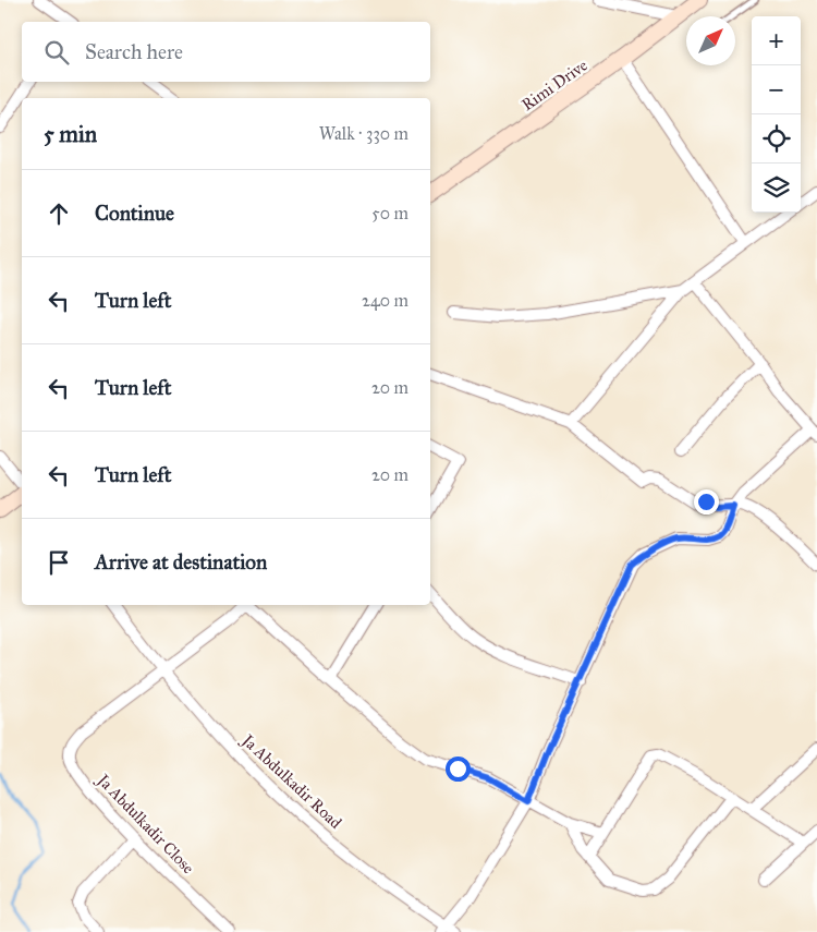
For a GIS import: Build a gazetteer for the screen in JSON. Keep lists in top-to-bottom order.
{
  "streets": {
    "street": ["Rimi Drive", "Ja Abdulkadir Road", "Ja Abdulkadir Close"]
  },
  "crossings": [
    ["Ja Abdulkadir Road", "Ja Abdulkadir Close"]
  ],
  "north": "top right",
  "page": {
    "map_buttons": ["+", "−"],
    "search": "Search here",
    "heading": ["5 min", "Walk · 330 m"],
    "list": [
      ["Continue", "50 m"],
      ["Turn left", "240 m"],
      ["Turn left", "20 m"],
      ["Turn left", "20 m"],
      "Arrive at destination"
    ]
  }
}
